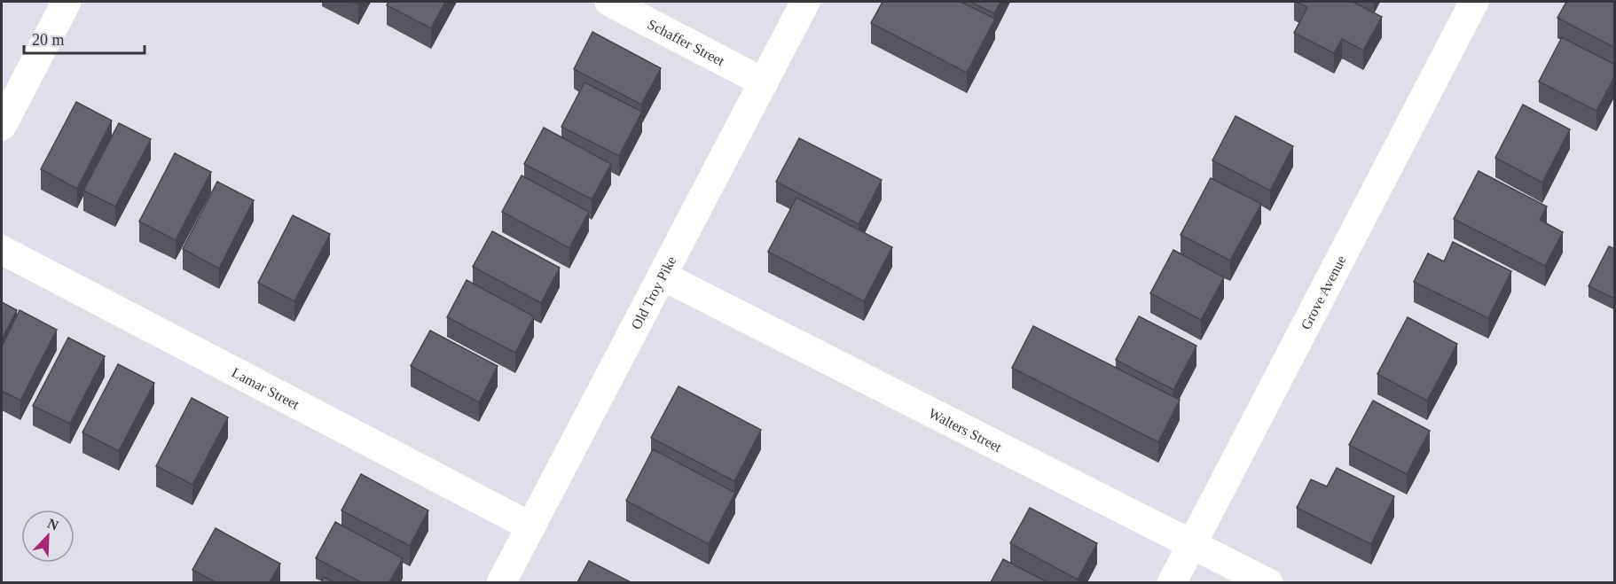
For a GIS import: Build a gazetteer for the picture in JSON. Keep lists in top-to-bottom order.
{
  "streets": {
    "street": [
      "Schaffer Street",
      "Grove Avenue",
      "Old Troy Pike",
      "Lamar Street",
      "Walters Street"
    ]
  },
  "crossings": [
    ["Schaffer Street", "Old Troy Pike"],
    ["Grove Avenue", "Walters Street"],
    ["Old Troy Pike", "Lamar Street"],
    ["Old Troy Pike", "Walters Street"]
  ],
  "scale_bar": "20 m",
  "north": "top right"
}
